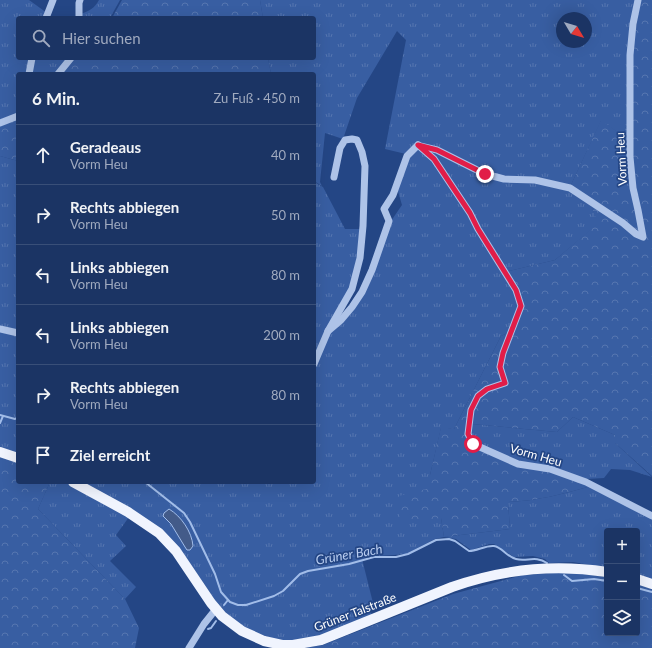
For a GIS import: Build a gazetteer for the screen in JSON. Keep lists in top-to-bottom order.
{
  "streets": {
    "main road": ["Grüner Talstraße"],
    "street": ["Vorm Heu"]
  },
  "water": ["Grüner Bach"],
  "north": "bottom right",
  "page": {
    "search": "Hier suchen",
    "heading": ["6 Min.", "Zu Fuß · 450 m"],
    "list": [
      ["Geradeaus", "Vorm Heu", "40 m"],
      ["Rechts abbiegen", "Vorm Heu", "50 m"],
      ["Links abbiegen", "Vorm Heu", "80 m"],
      ["Links abbiegen", "Vorm Heu", "200 m"],
      ["Rechts abbiegen", "Vorm Heu", "80 m"],
      "Ziel erreicht"
    ],
    "map_buttons": ["+", "−"]
  }
}
